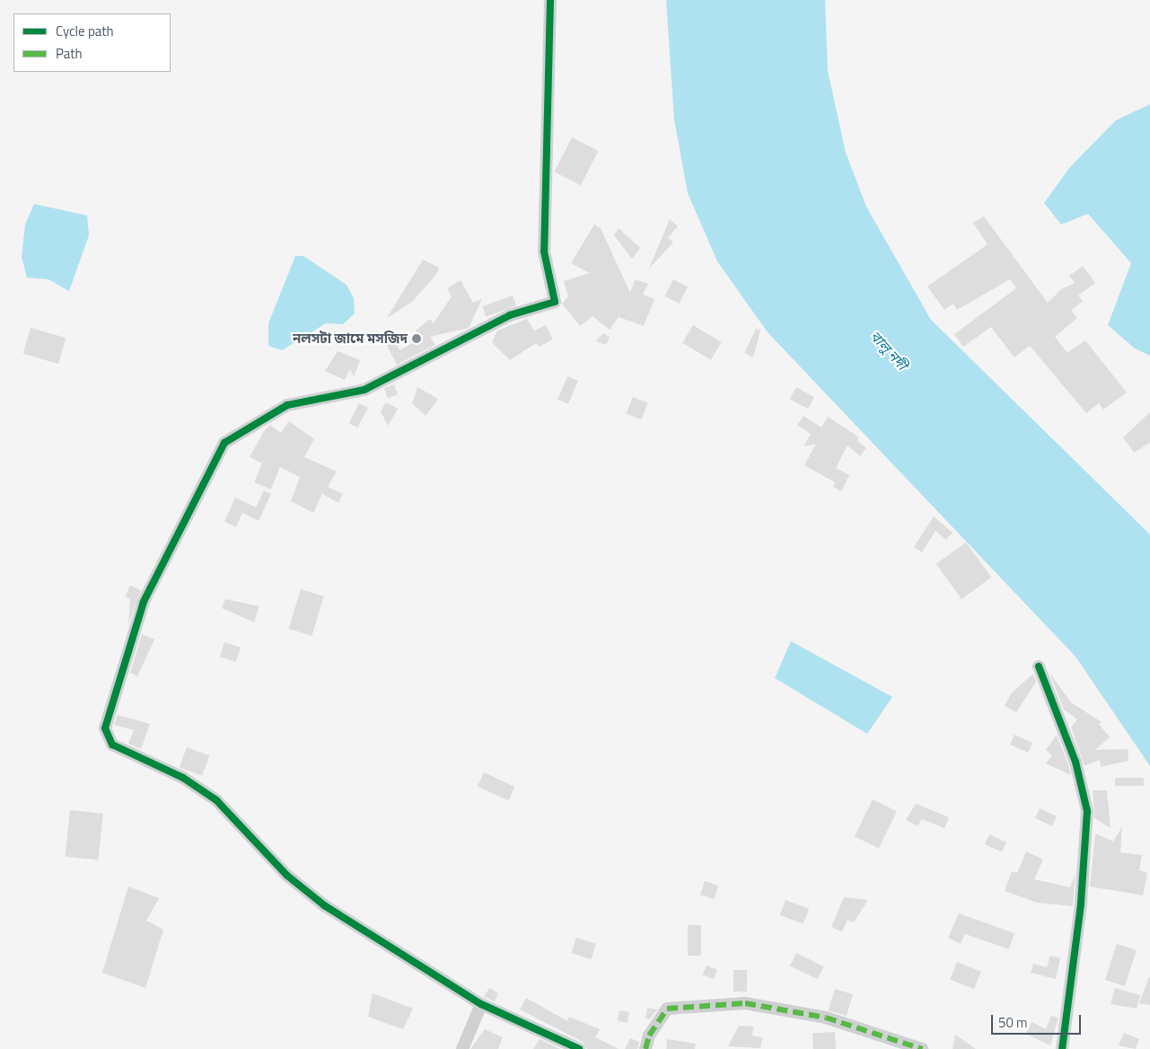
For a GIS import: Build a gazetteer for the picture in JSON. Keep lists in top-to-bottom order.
{
  "water": ["বালু নদী"],
  "places": ["নলসটা জামে মসজিদ"],
  "legend": ["Cycle path", "Path"],
  "scale_bar": "50 m"
}
